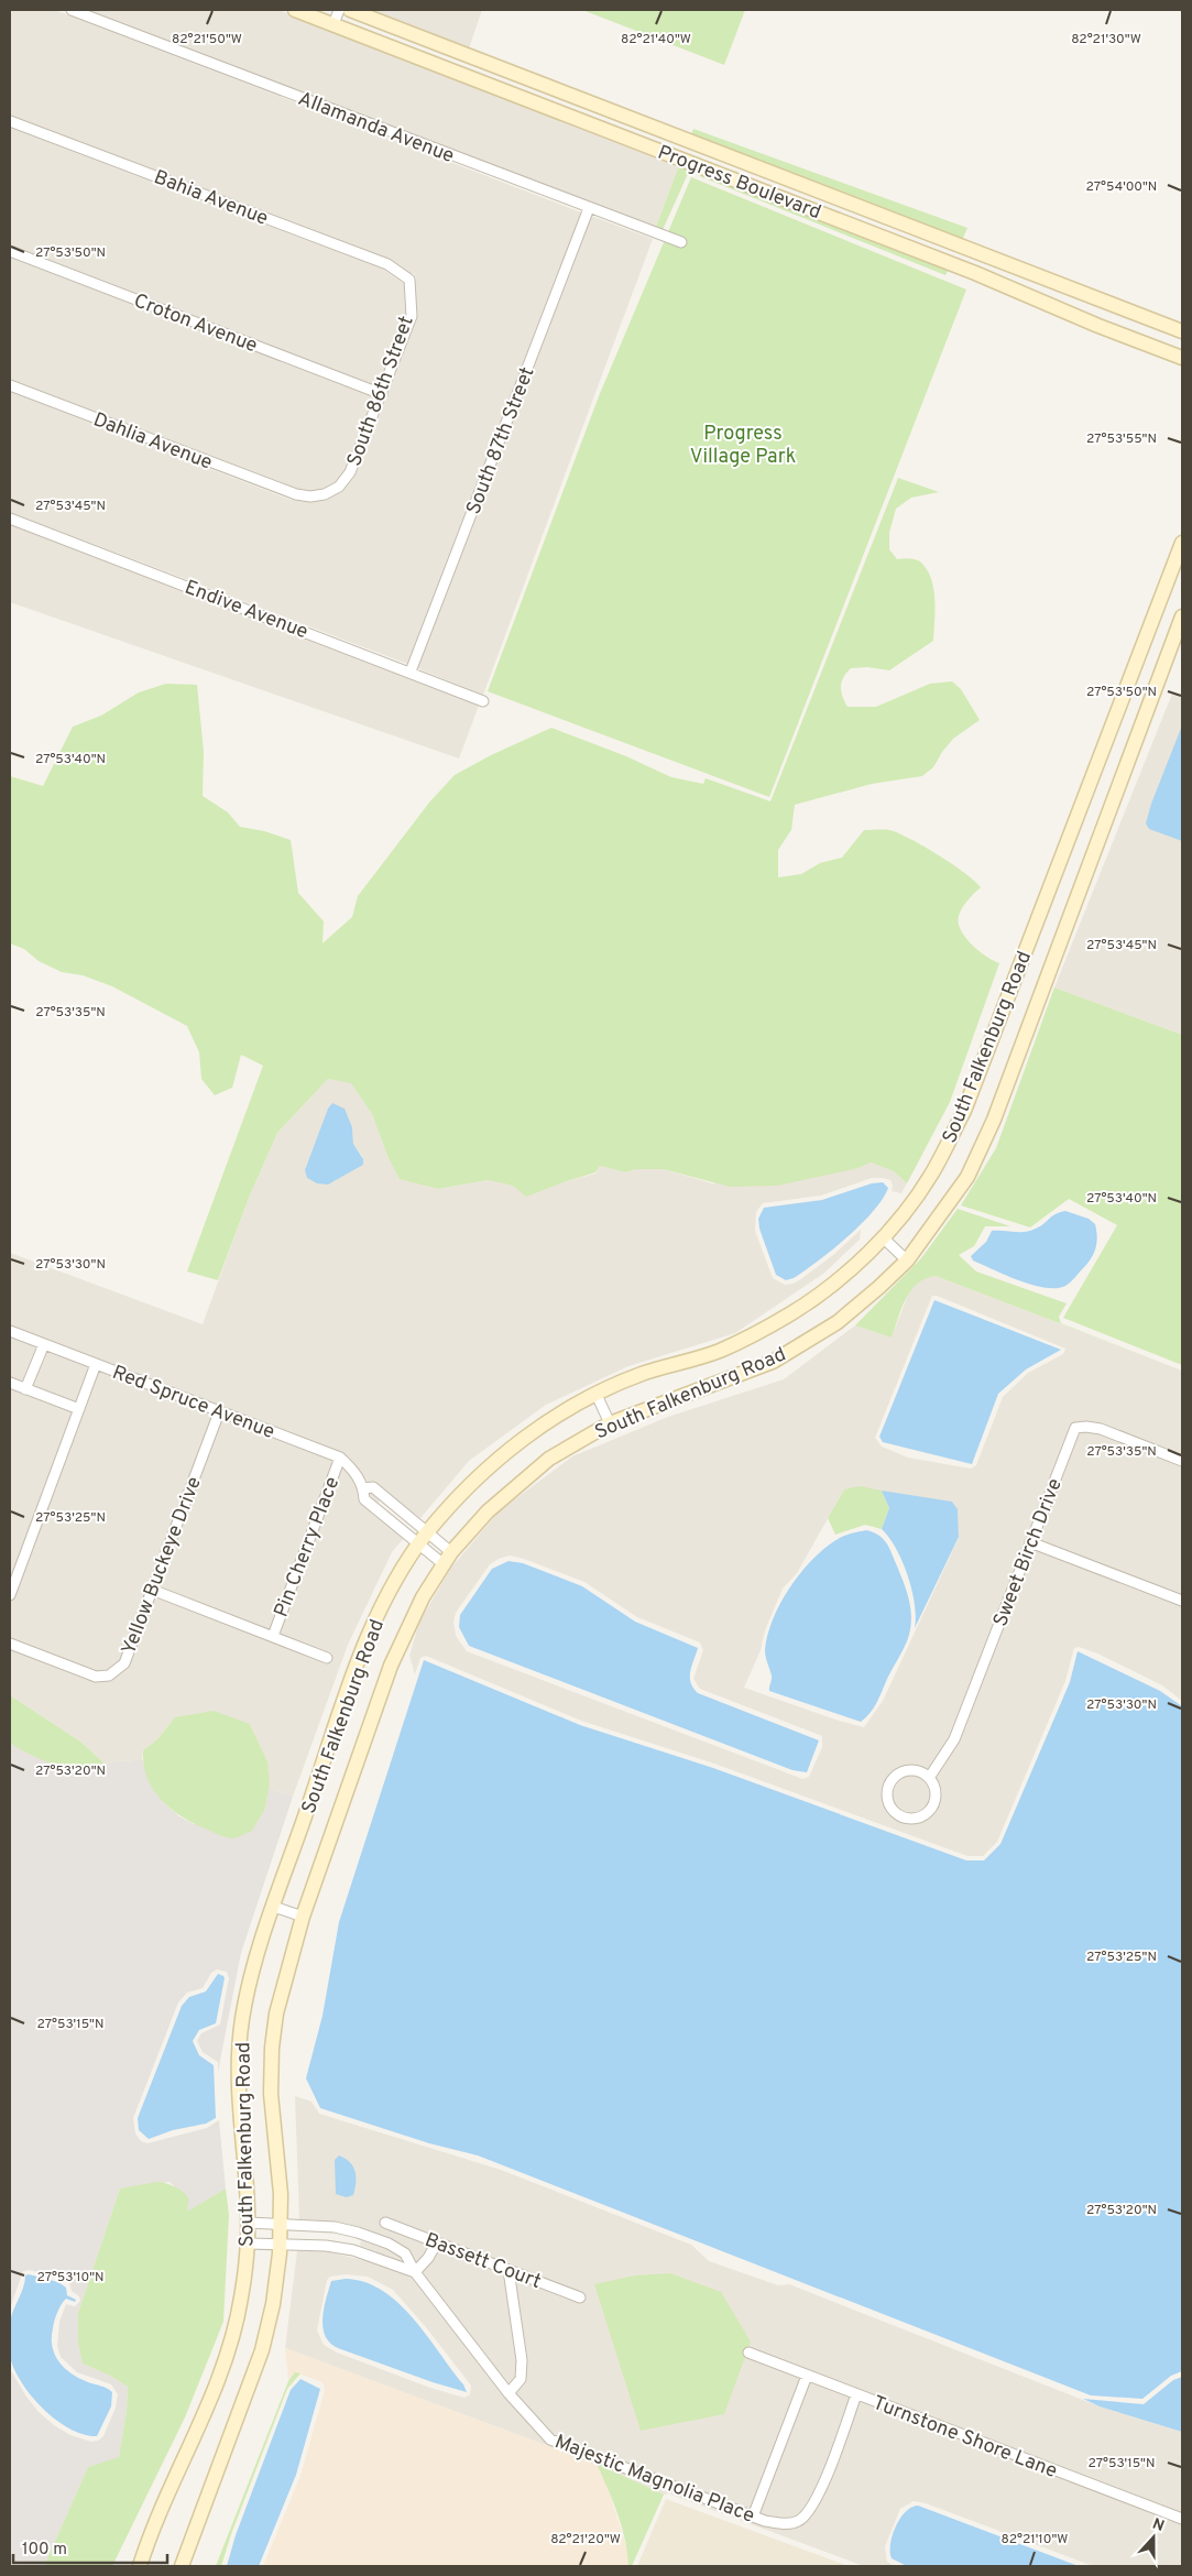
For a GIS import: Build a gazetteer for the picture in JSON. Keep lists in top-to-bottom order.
{
  "streets": {
    "street": [
      "Allamanda Avenue",
      "Progress Boulevard",
      "Bahia Avenue",
      "Croton Avenue",
      "South 86th Street",
      "Dahlia Avenue",
      "South 87th Street",
      "Endive Avenue",
      "South Falkenburg Road",
      "Red Spruce Avenue",
      "Pin Cherry Place",
      "Sweet Birch Drive",
      "Yellow Buckeye Drive",
      "Bassett Court",
      "Turnstone Shore Lane",
      "Majestic Magnolia Place"
    ]
  },
  "crossings": [
    ["Allamanda Avenue", "South 87th Street"],
    ["Bahia Avenue", "South 86th Street"],
    ["Croton Avenue", "South 86th Street"],
    ["South 86th Street", "Dahlia Avenue"],
    ["South 87th Street", "Endive Avenue"],
    ["South Falkenburg Road", "Red Spruce Avenue"],
    ["South Falkenburg Road", "Majestic Magnolia Place"],
    ["Red Spruce Avenue", "Pin Cherry Place"],
    ["Red Spruce Avenue", "Yellow Buckeye Drive"],
    ["Turnstone Shore Lane", "Majestic Magnolia Place"]
  ],
  "parks": ["Progress Village Park"],
  "scale_bar": "100 m",
  "north": "top",
  "coordinates": [
    "82°21'50\"W",
    "82°21'40\"W",
    "82°21'30\"W",
    "27°54'00\"N",
    "27°53'50\"N",
    "27°53'55\"N",
    "27°53'45\"N",
    "27°53'40\"N",
    "27°53'35\"N",
    "27°53'30\"N",
    "27°53'25\"N",
    "27°53'20\"N",
    "27°53'15\"N",
    "27°53'10\"N",
    "82°21'20\"W",
    "82°21'10\"W"
  ]
}
